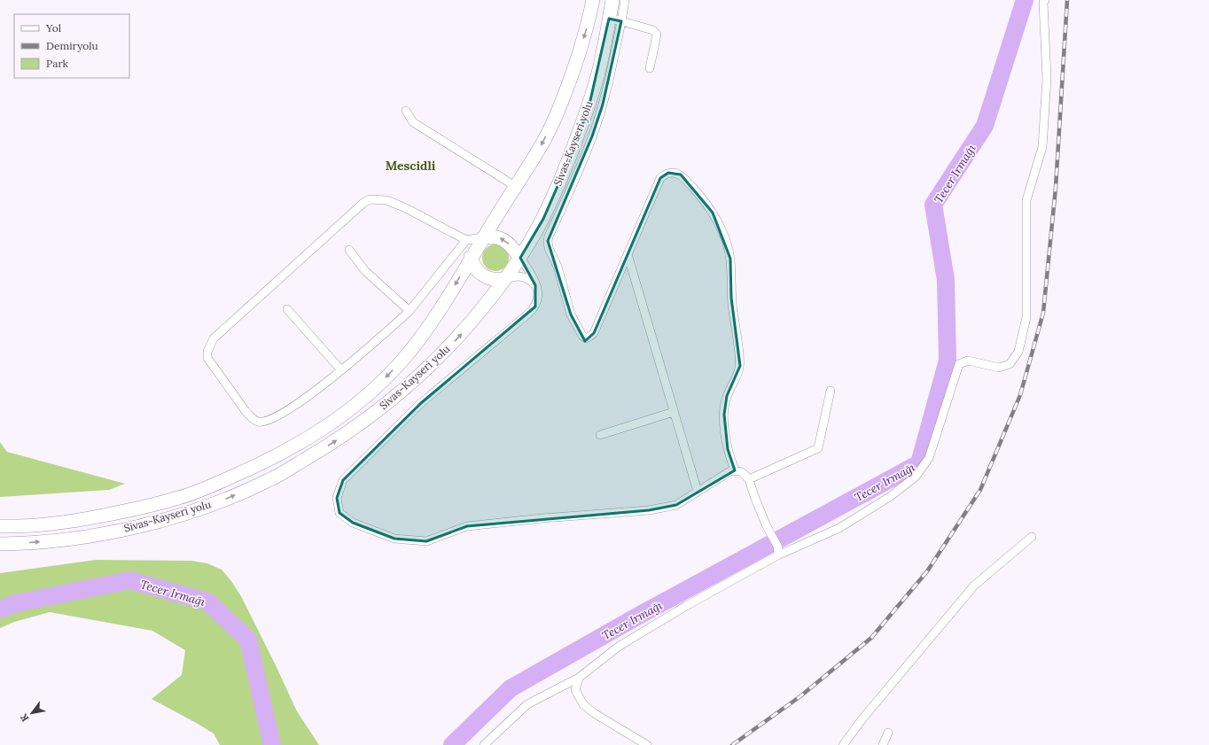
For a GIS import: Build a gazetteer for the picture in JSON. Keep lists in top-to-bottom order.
{
  "streets": {
    "highway": ["Sivas-Kayseri yolu"]
  },
  "districts": ["Mescidli"],
  "water": ["Tecer Irmağı"],
  "legend": ["Yol", "Demiryolu", "Park"],
  "north": "bottom left"
}
